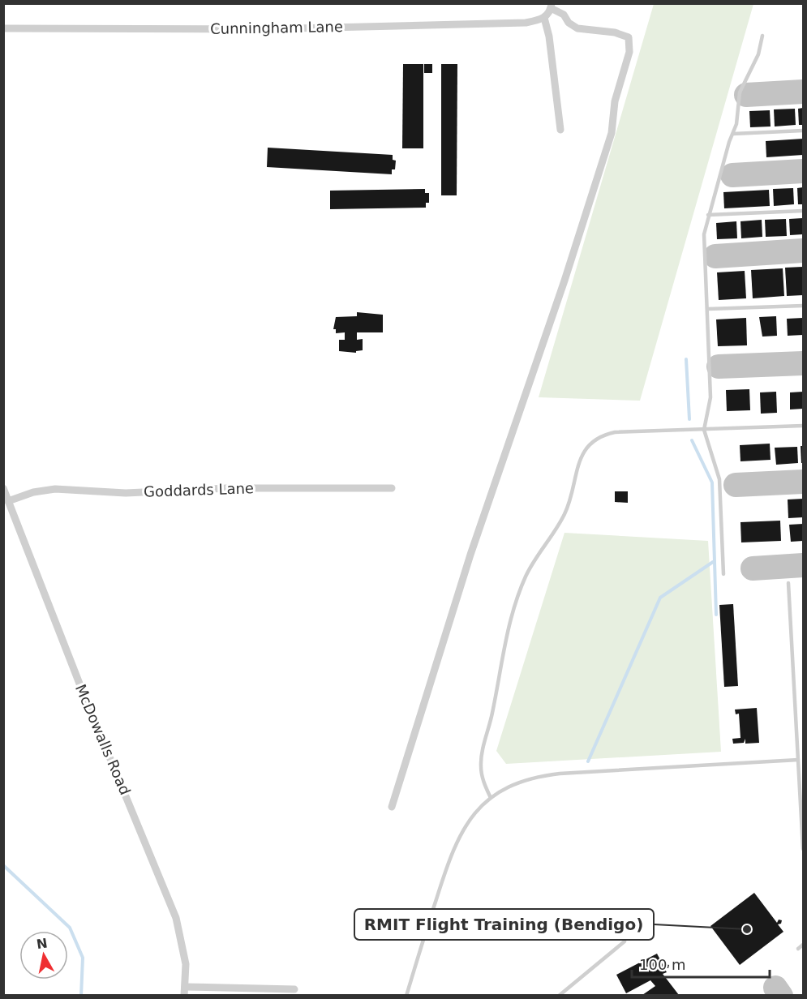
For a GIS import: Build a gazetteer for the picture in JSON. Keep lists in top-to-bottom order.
{
  "streets": {
    "street": ["Cunningham Lane", "Goddards Lane", "McDowalls Road"]
  },
  "crossings": [
    ["Goddards Lane", "McDowalls Road"]
  ],
  "places": ["RMIT Flight Training (Bendigo)"],
  "scale_bar": "100 m",
  "north": "top"
}
